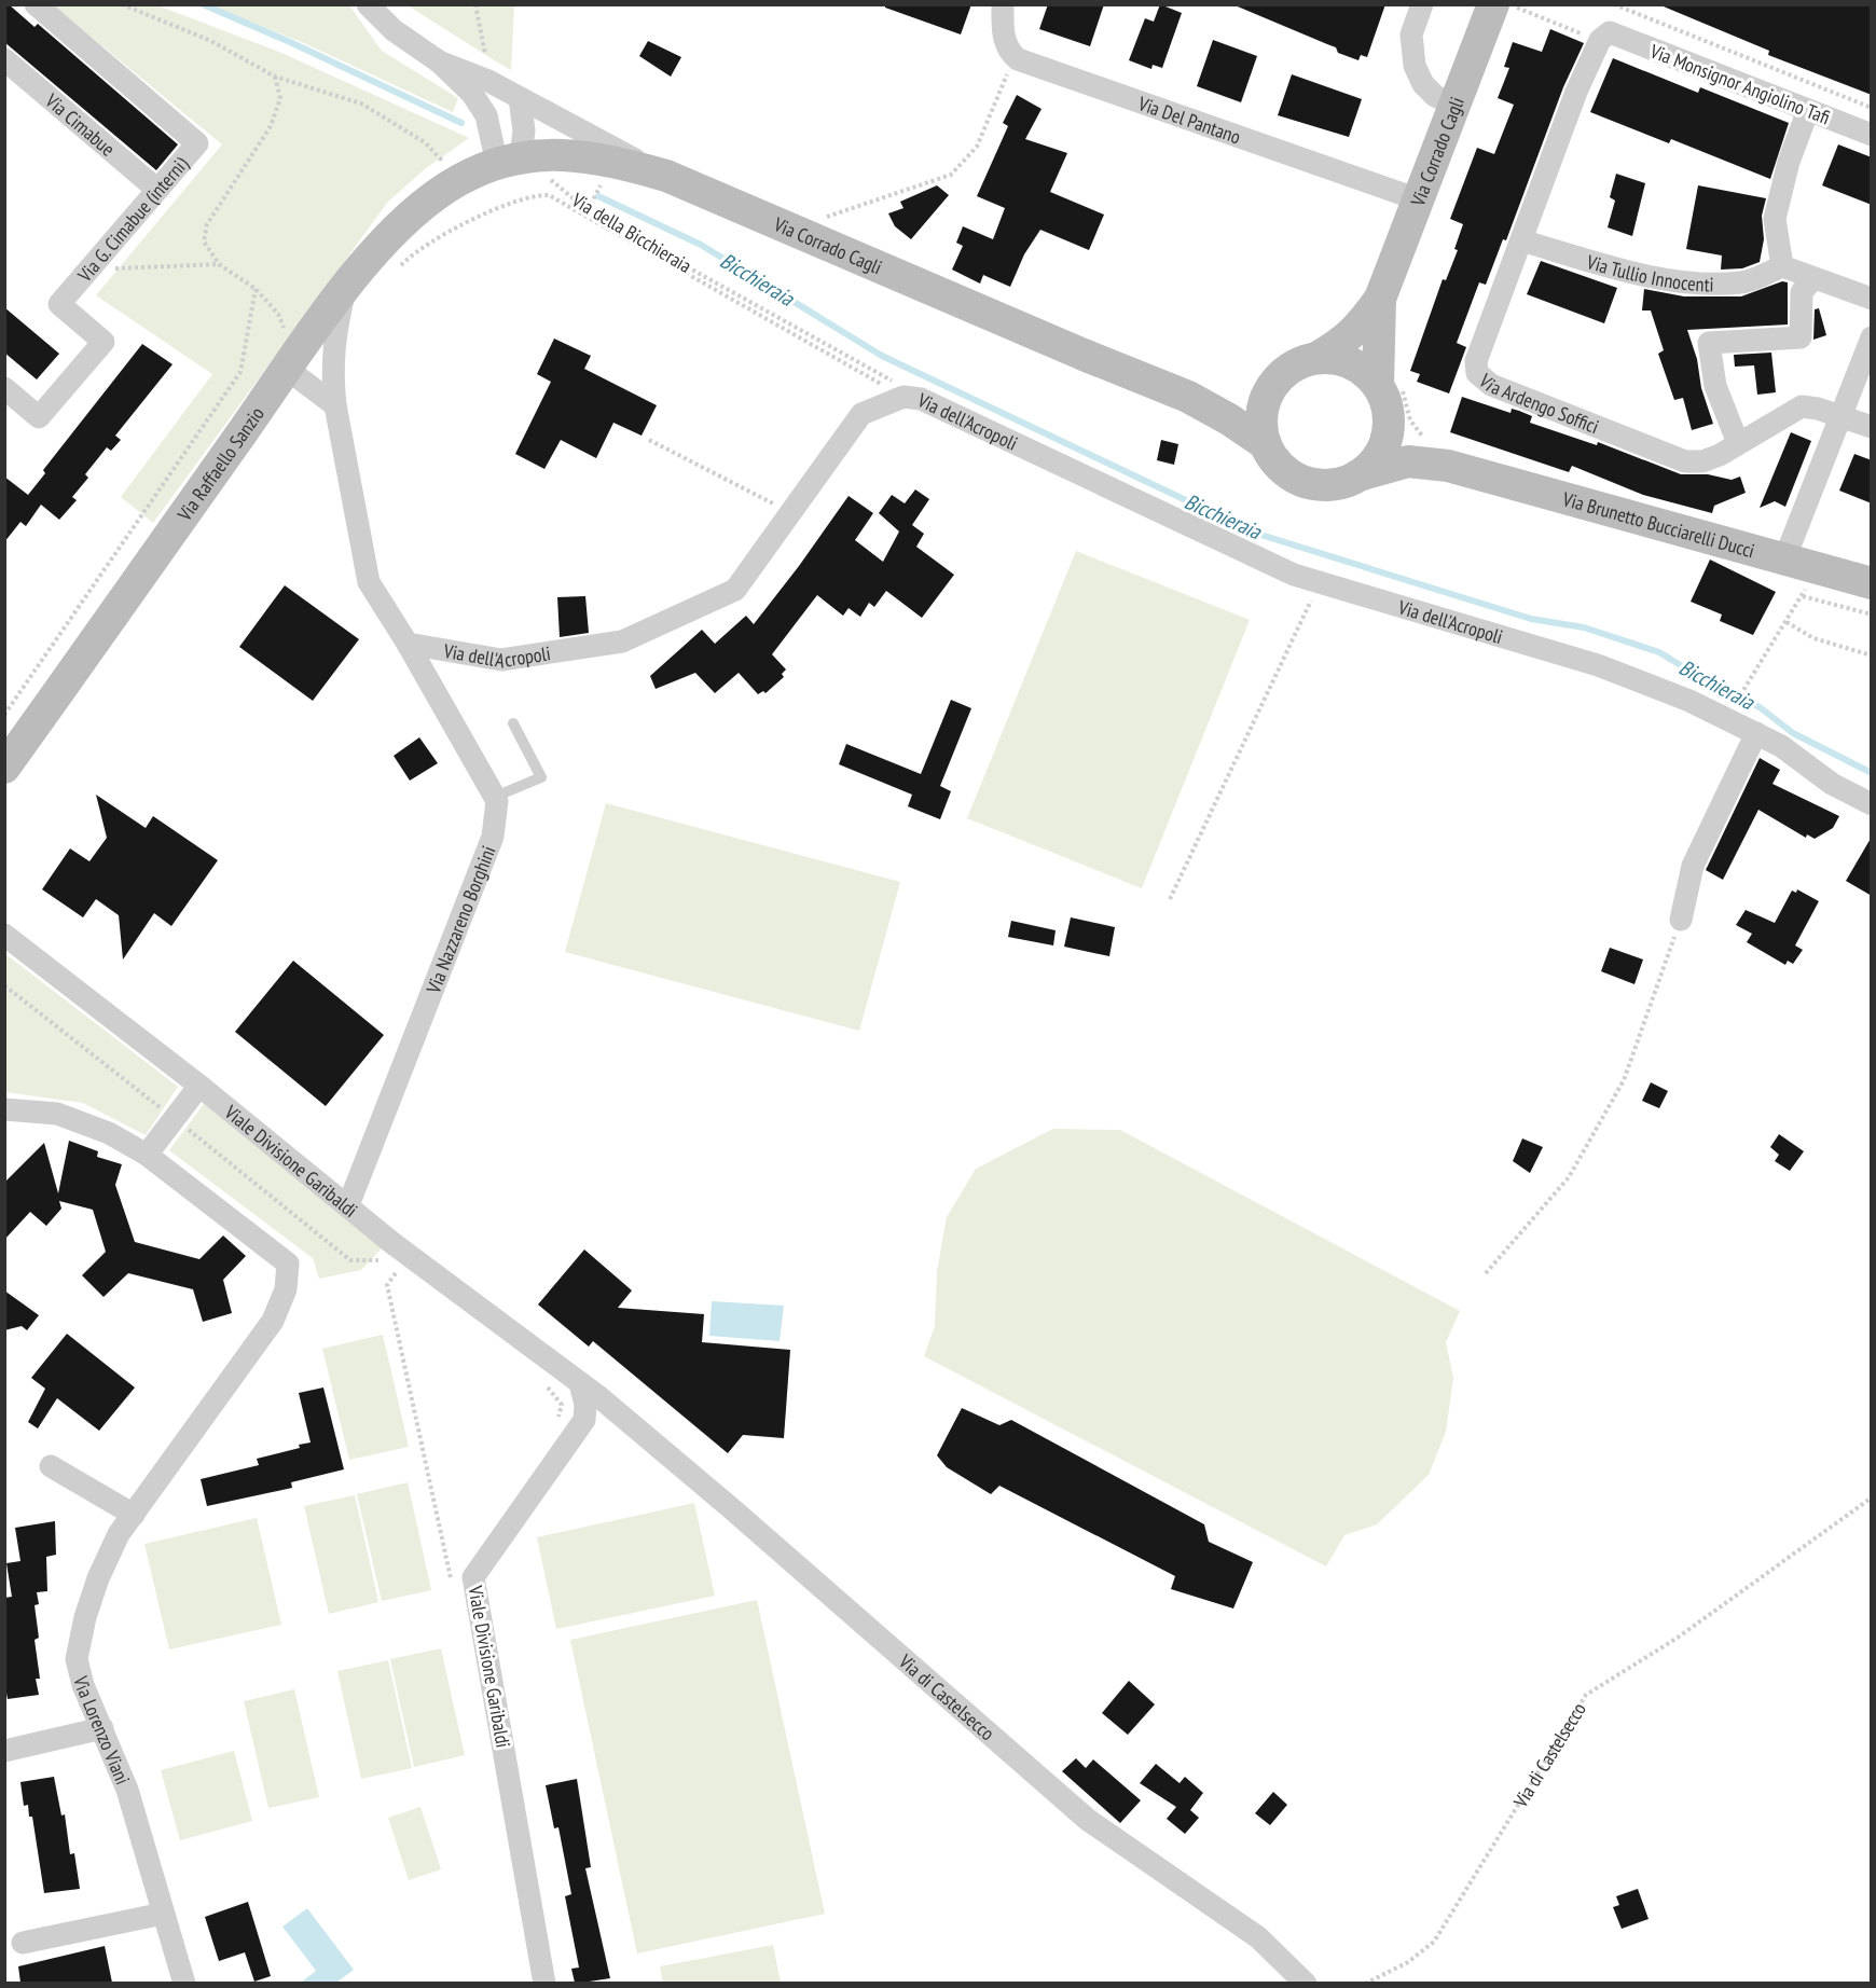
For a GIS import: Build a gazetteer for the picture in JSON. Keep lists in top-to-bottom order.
{
  "streets": {
    "main road": ["Via Corrado Cagli", "Via Raffaello Sanzio", "Via Brunetto Bucciarelli Ducci"],
    "street": [
      "Via Monsignor Angiolino Tafi",
      "Via Del Pantano",
      "Via Cimabue",
      "Via G. Cimabue (interni)",
      "Via Tullio Innocenti",
      "Via Ardengo Soffici",
      "Via dell'Acropoli",
      "Via Nazzareno Borghini",
      "Viale Divisione Garibaldi",
      "Via di Castelsecco",
      "Via Lorenzo Viani"
    ],
    "path": ["Via della Bicchieraia"]
  },
  "crossings": [
    ["Via Monsignor Angiolino Tafi", "Via Ardengo Soffici"],
    ["Via Del Pantano", "Via Corrado Cagli"],
    ["Via Cimabue", "Via G. Cimabue (interni)"],
    ["Via Corrado Cagli", "Via Raffaello Sanzio"],
    ["Via Corrado Cagli", "Via Brunetto Bucciarelli Ducci"],
    ["Via della Bicchieraia", "Via dell'Acropoli"],
    ["Via Tullio Innocenti", "Via Ardengo Soffici"],
    ["Via Nazzareno Borghini", "Viale Divisione Garibaldi"],
    ["Viale Divisione Garibaldi", "Via di Castelsecco"]
  ],
  "water": ["Bicchieraia"]
}
